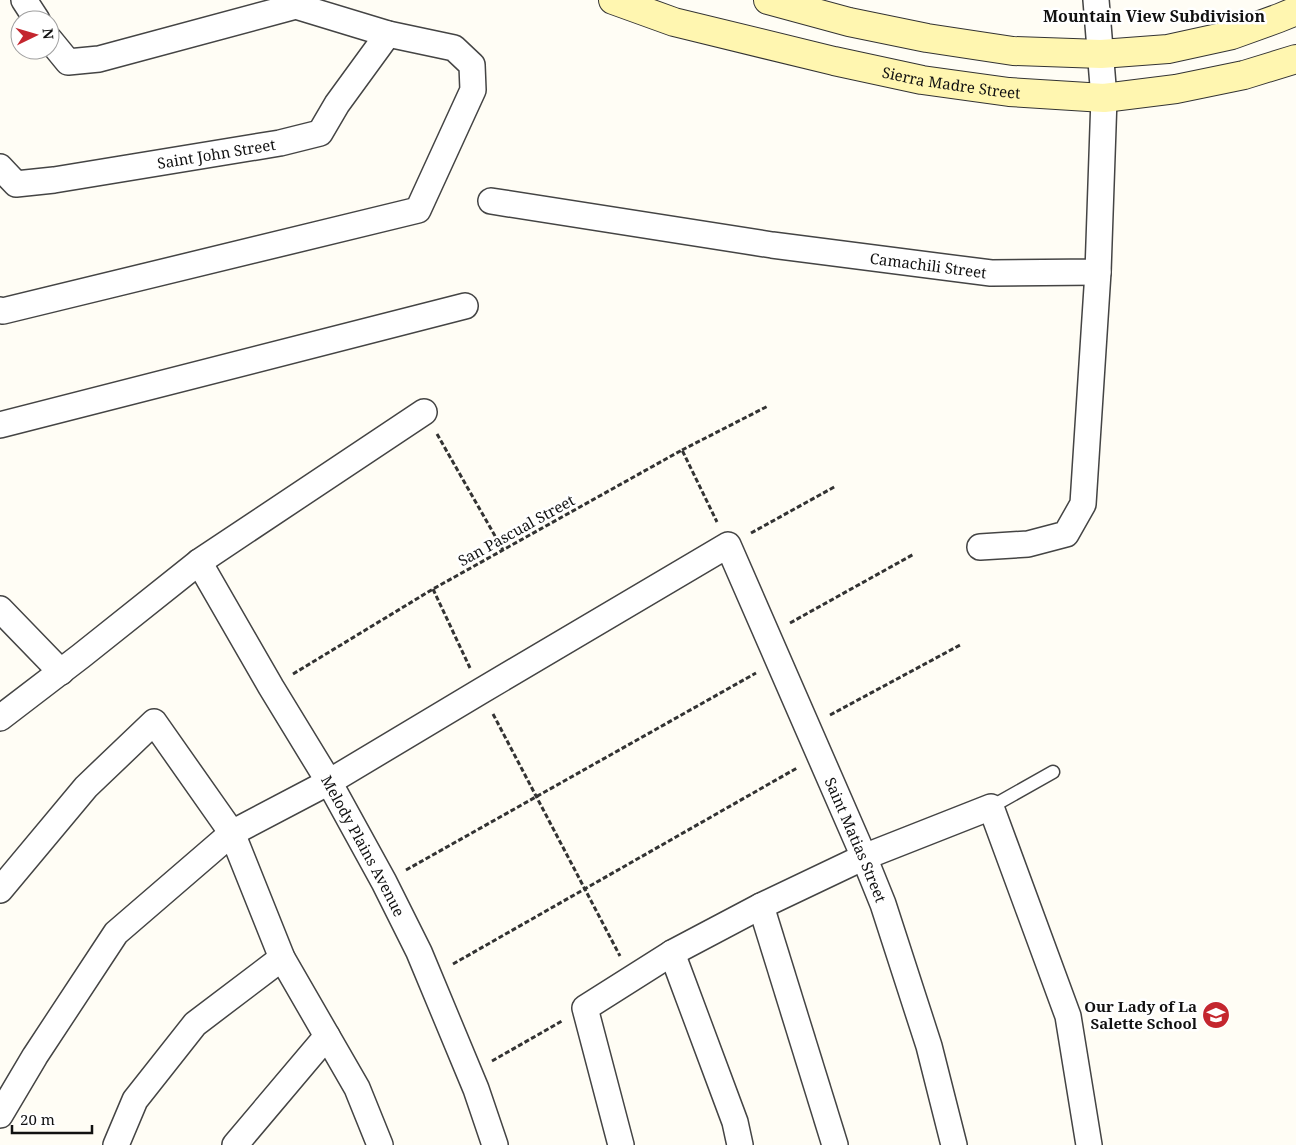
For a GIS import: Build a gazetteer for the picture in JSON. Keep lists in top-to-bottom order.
{
  "streets": {
    "main road": ["Sierra Madre Street"],
    "street": [
      "Saint John Street",
      "Camachili Street",
      "Saint Matias Street",
      "Melody Plains Avenue"
    ],
    "path": ["San Pascual Street"]
  },
  "crossings": [
    ["San Pascual Street", "Melody Plains Avenue"]
  ],
  "districts": ["Mountain View Subdivision"],
  "places": {
    "school or university": ["Our Lady of La Salette School"]
  },
  "scale_bar": "20 m",
  "north": "right"
}
